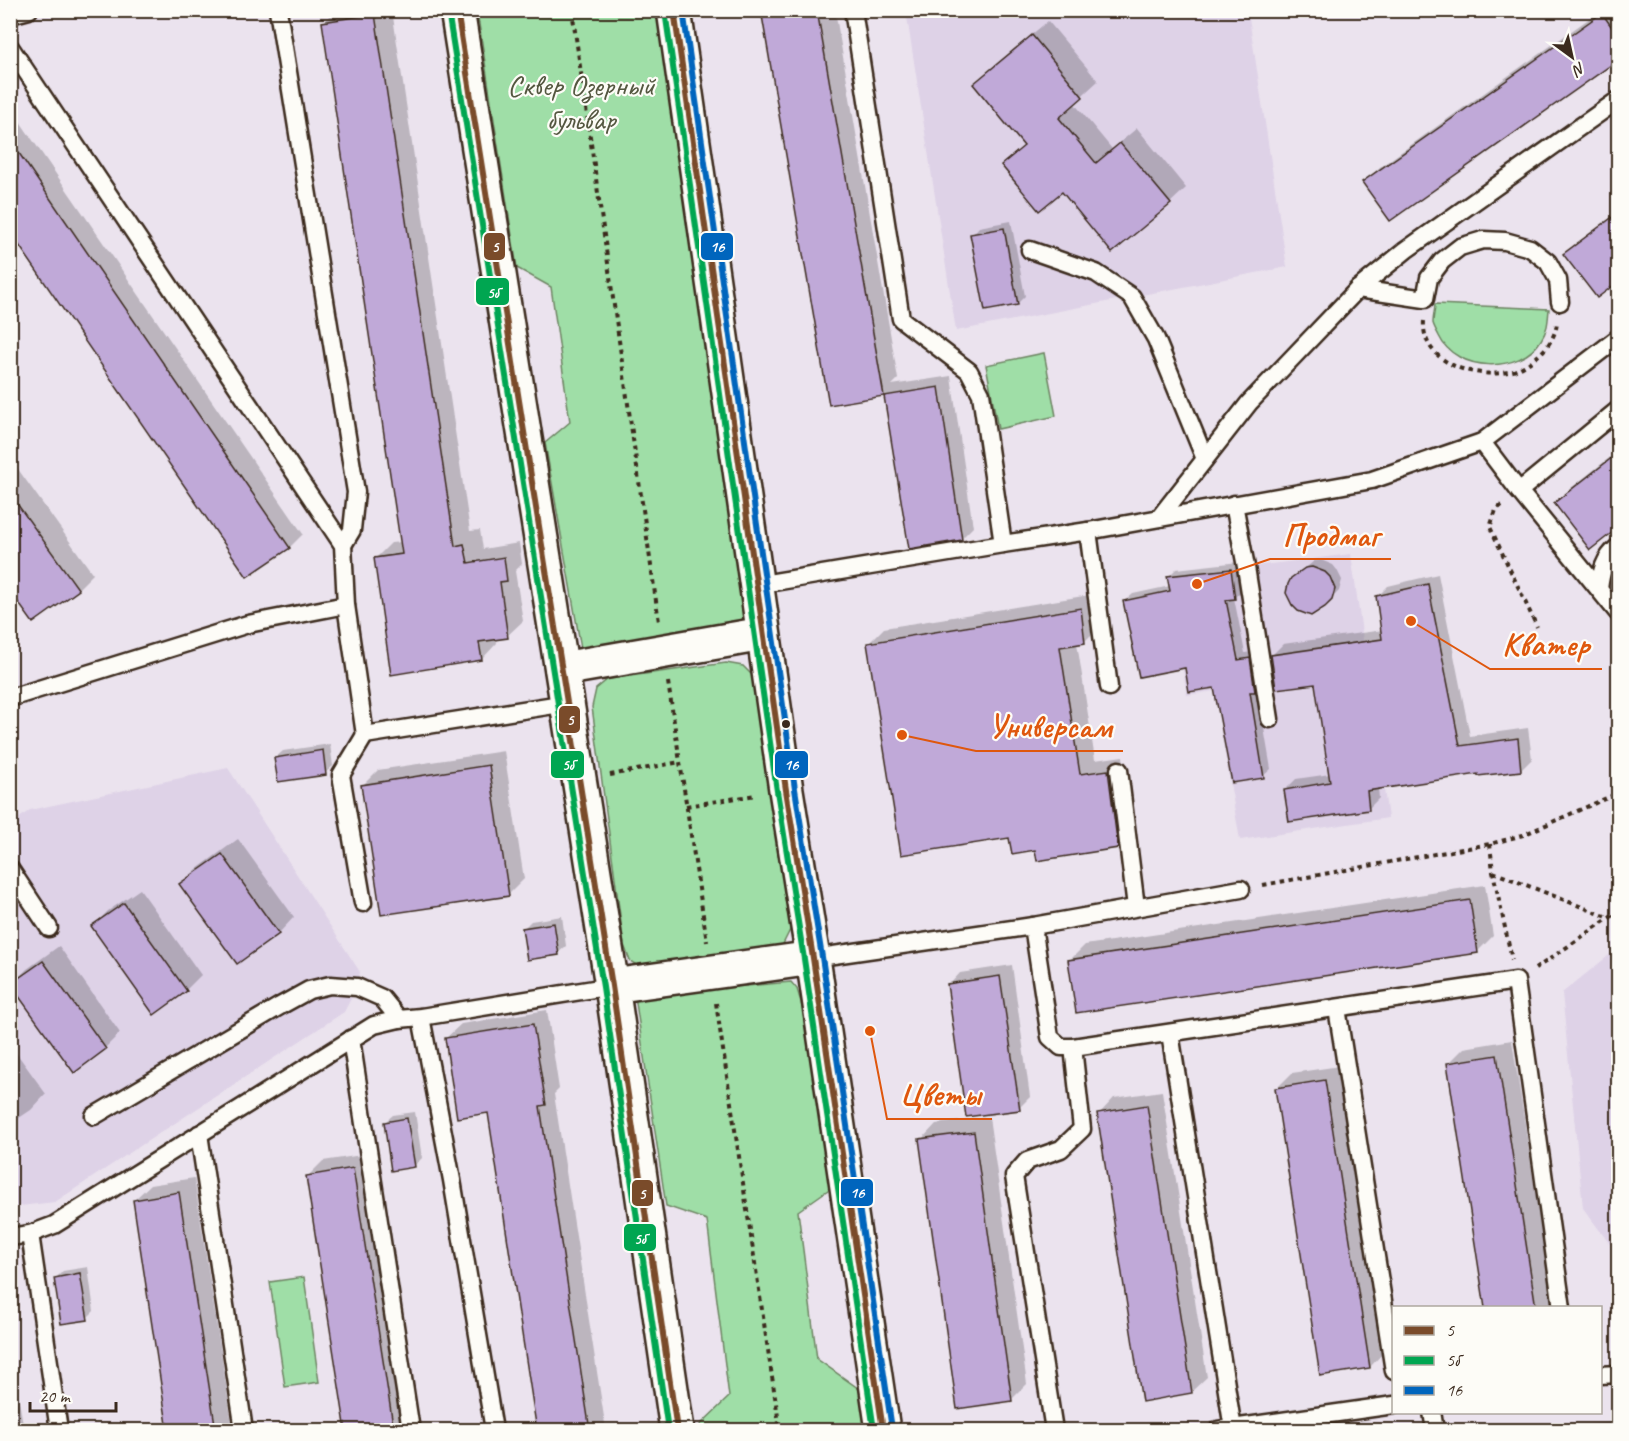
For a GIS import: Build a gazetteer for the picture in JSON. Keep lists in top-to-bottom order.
{
  "parks": ["Сквер Озерный бульвар"],
  "places": [
    "Продмаг",
    "Кватер",
    "Универсам",
    "Цветы"
  ],
  "lines": ["transit line 5", "transit line 16", "transit line 5б"],
  "legend": ["5", "5б", "16"],
  "scale_bar": "20 m",
  "north": "bottom right"
}
